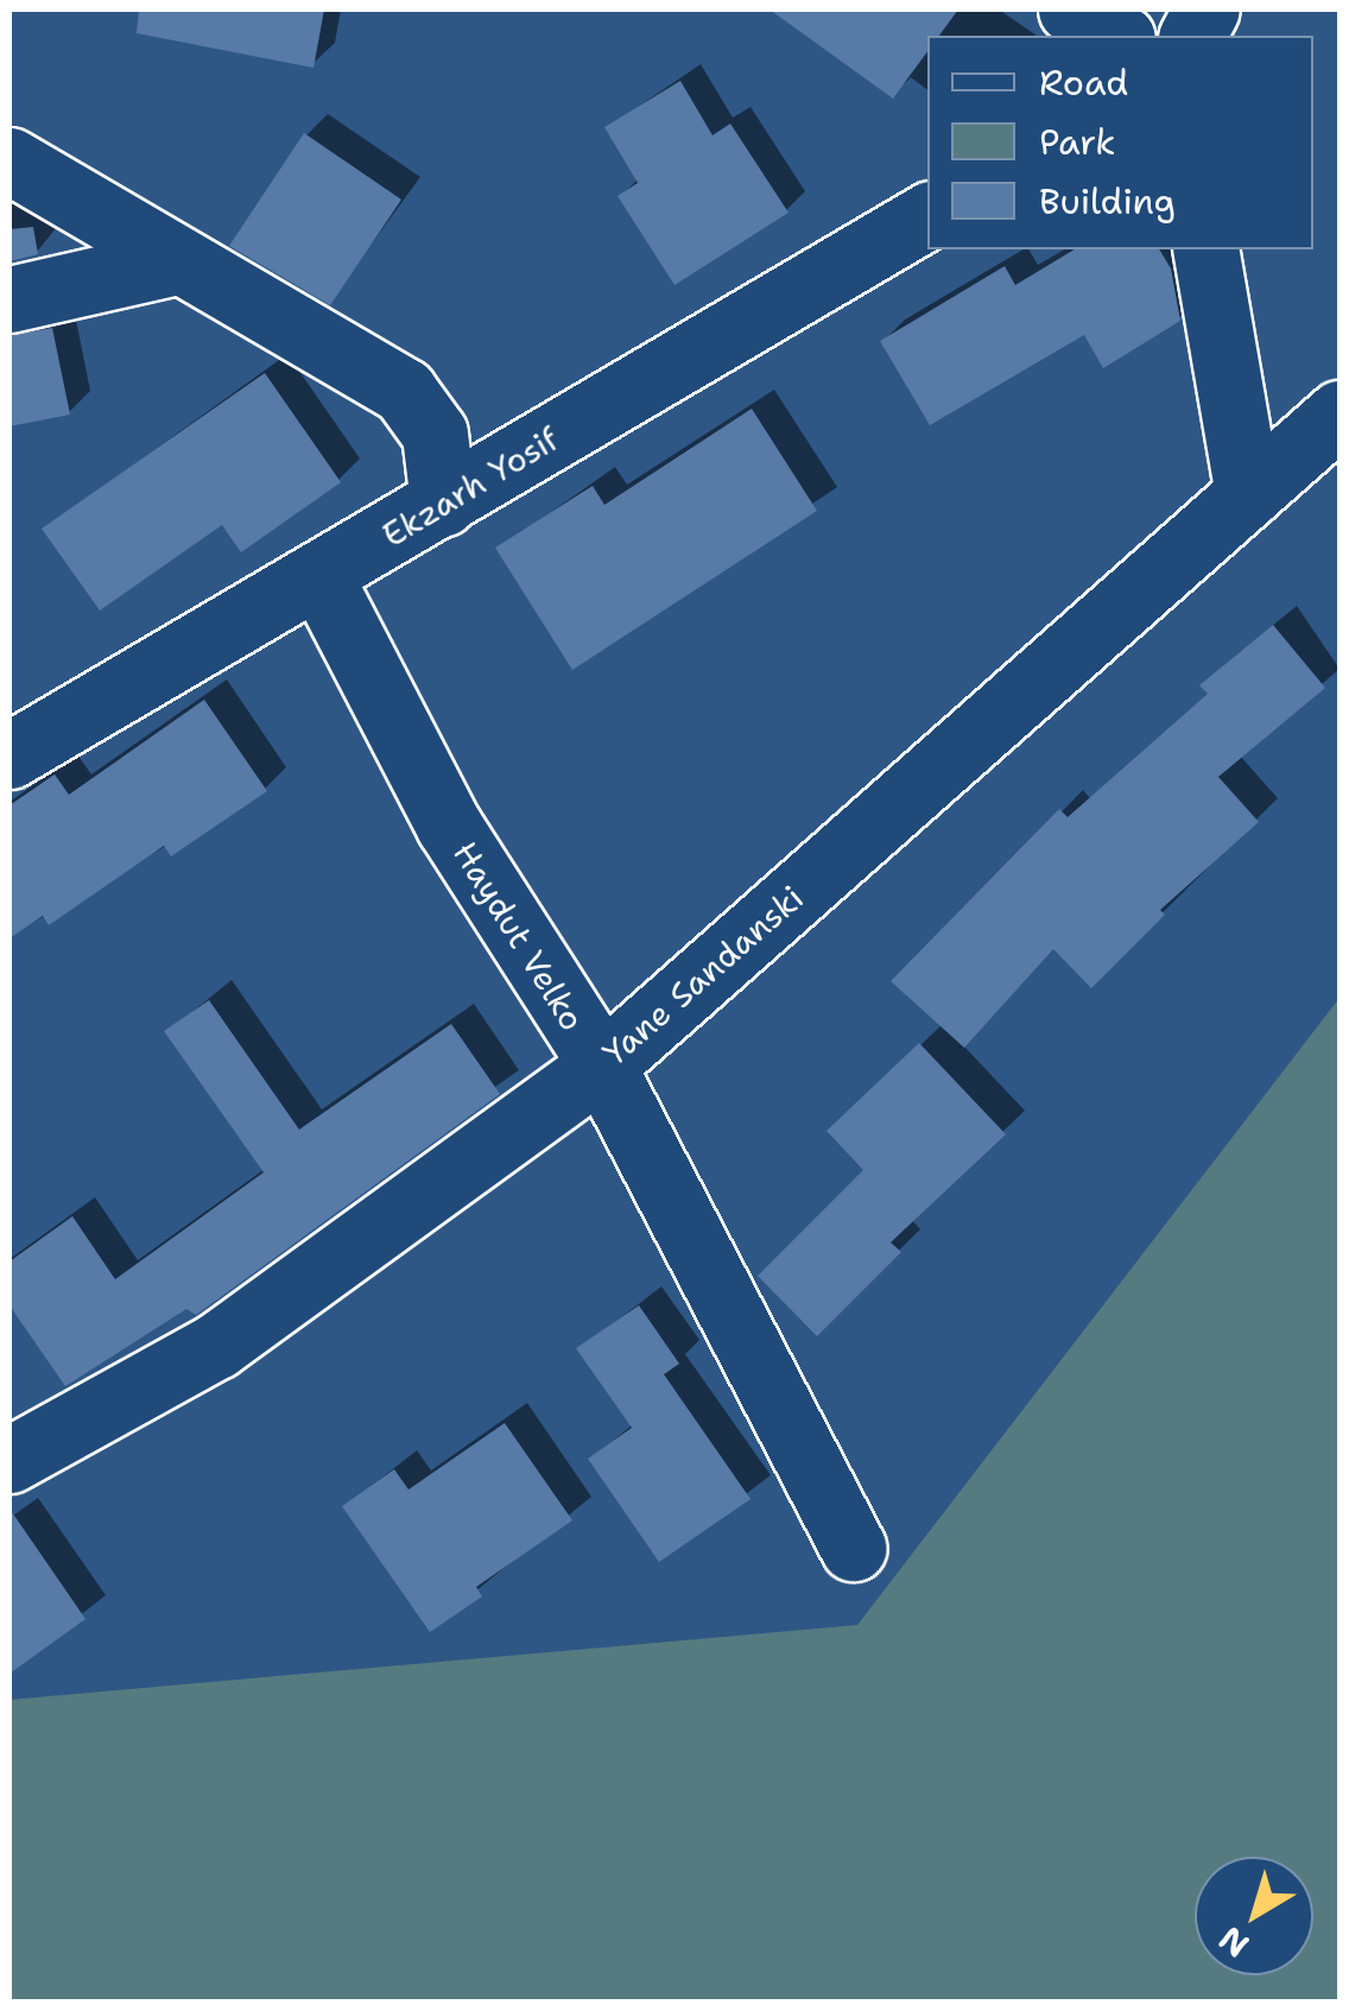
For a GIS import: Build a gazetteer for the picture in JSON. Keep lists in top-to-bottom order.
{
  "streets": {
    "street": ["Ekzarh Yosif", "Haydut Velko", "Yane Sandanski"]
  },
  "crossings": [
    ["Ekzarh Yosif", "Haydut Velko"],
    ["Haydut Velko", "Yane Sandanski"]
  ],
  "legend": ["Road", "Park", "Building"],
  "north": "bottom left"
}
